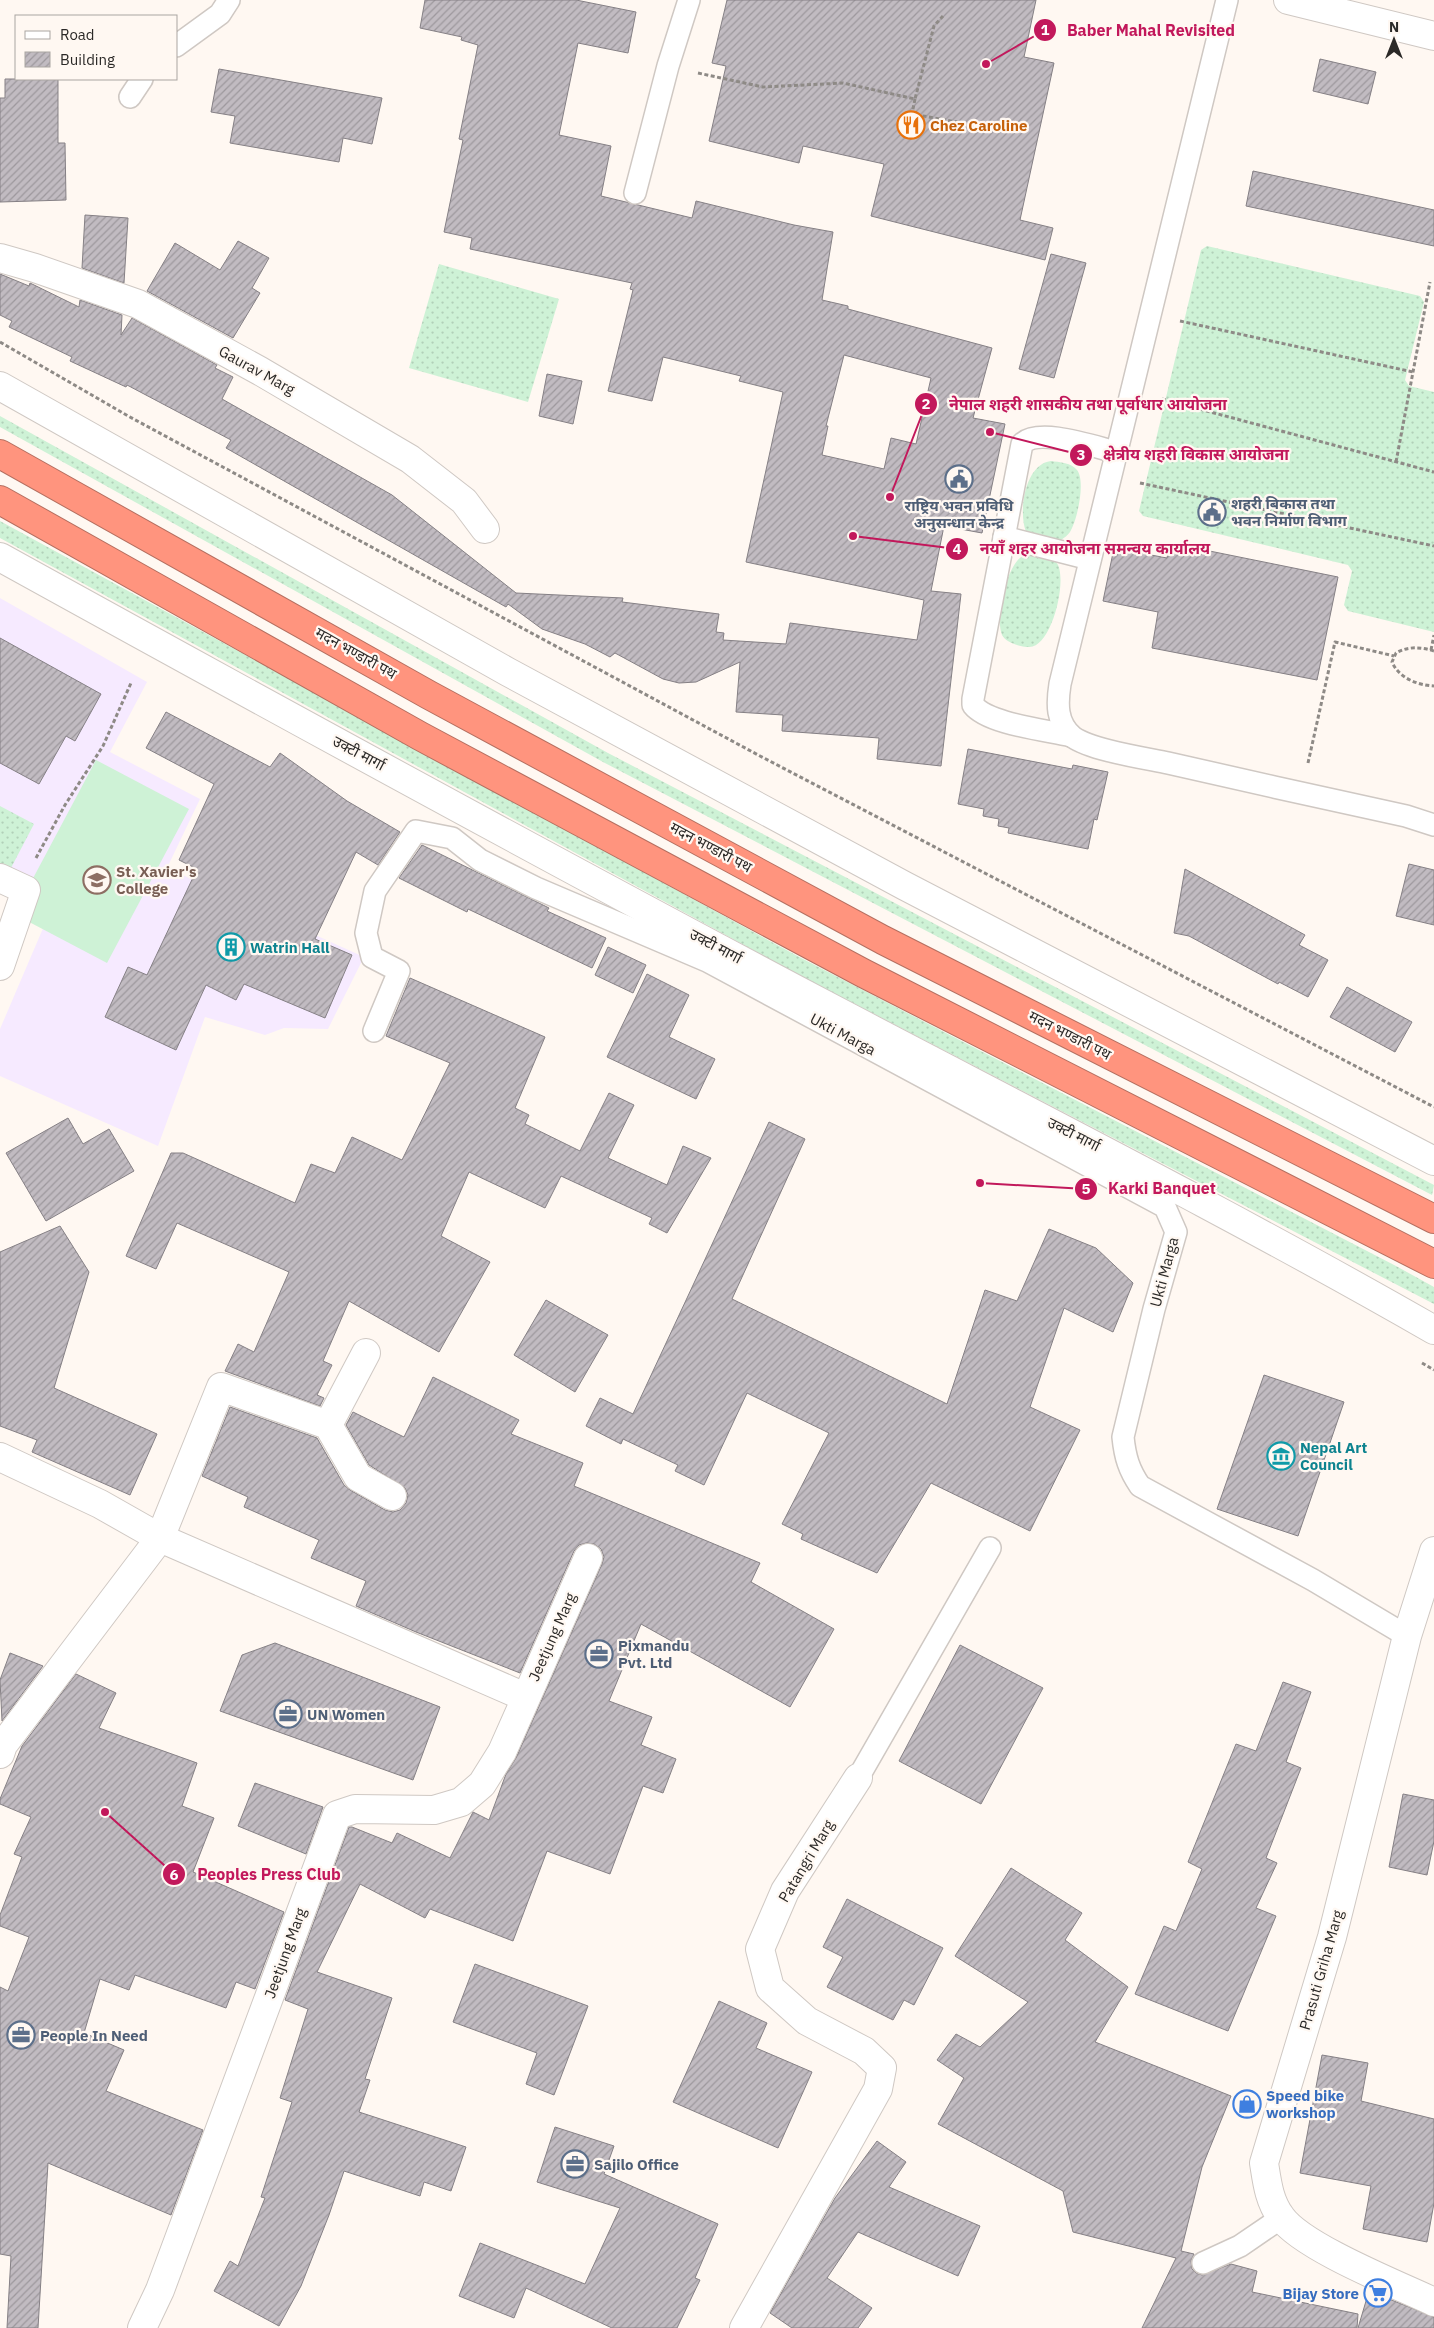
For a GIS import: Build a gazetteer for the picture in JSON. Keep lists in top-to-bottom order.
{
  "streets": {
    "highway": ["मदन भण्डारी पथ"],
    "street": [
      "Gaurav Marg",
      "उक्टी मार्गा",
      "Jeetjung Marg",
      "Patangri Marg",
      "Prasuti Griha Marg"
    ],
    "lane": ["Ukti Marga"]
  },
  "crossings": [
    ["Ukti Marga", "Prasuti Griha Marg"]
  ],
  "places": {
    "other": [
      "Baber Mahal Revisited",
      "क्षेत्रीय शहरी विकास आयोजना",
      "नेपाल शहरी शासकीय तथा पूर्वाधार आयोजना",
      "नयाँ शहर आयोजना समन्वय कार्यालय",
      "Karki Banquet",
      "Peoples Press Club"
    ],
    "restaurant": ["Chez Caroline"],
    "public building": ["राष्ट्रिय भवन प्रविधि अनुसन्धान केन्द्र", "शहरी बिकास तथा भवन निर्माण विभाग"],
    "school or university": ["St. Xavier's College"],
    "building": ["Watrin Hall"],
    "museum": ["Nepal Art Council"],
    "office": [
      "Pixmandu Pvt. Ltd",
      "UN Women",
      "People In Need",
      "Sajilo Office"
    ],
    "shop": ["Speed bike workshop"],
    "supermarket": ["Bijay Store"]
  },
  "legend": ["Road", "Building"],
  "north": "top"
}
